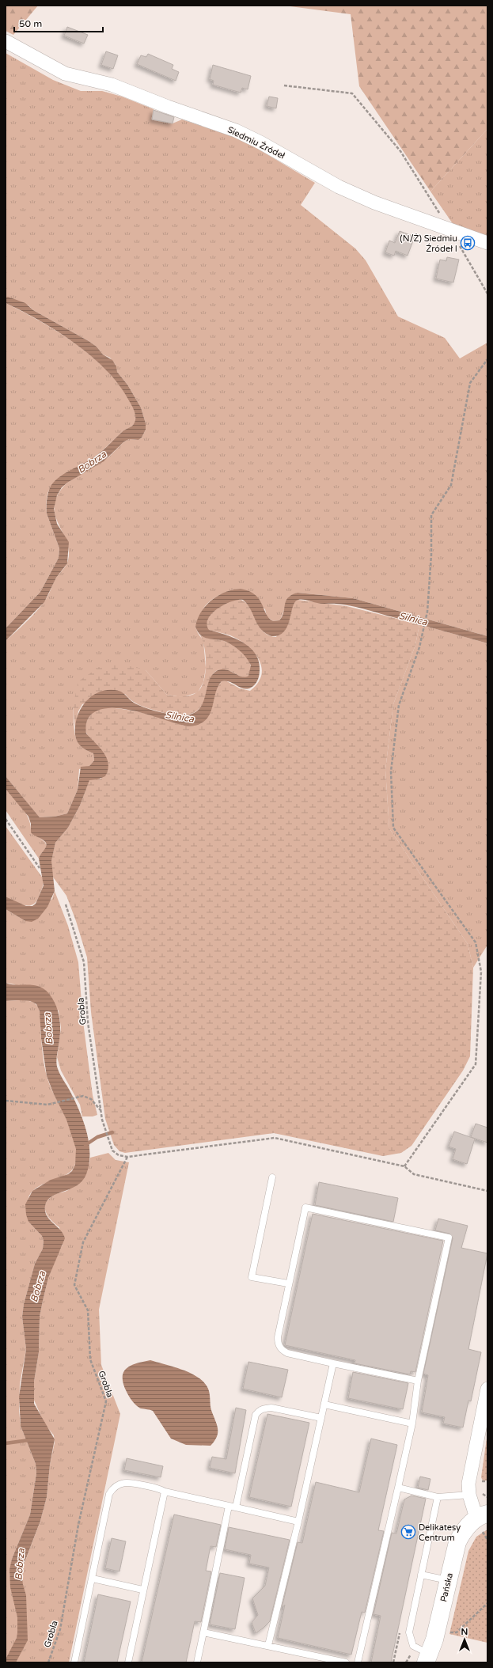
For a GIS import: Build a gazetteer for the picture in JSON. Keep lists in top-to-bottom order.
{
  "streets": {
    "main road": ["Pańska"],
    "street": ["Siedmiu Źródeł"],
    "path": ["Grobla"]
  },
  "water": ["Bobrza", "Silnica"],
  "places": {
    "bus stop": ["(N/Ż) Siedmiu Źródeł I"],
    "supermarket": ["Delikatesy Centrum"]
  },
  "scale_bar": "50 m",
  "north": "top"
}
